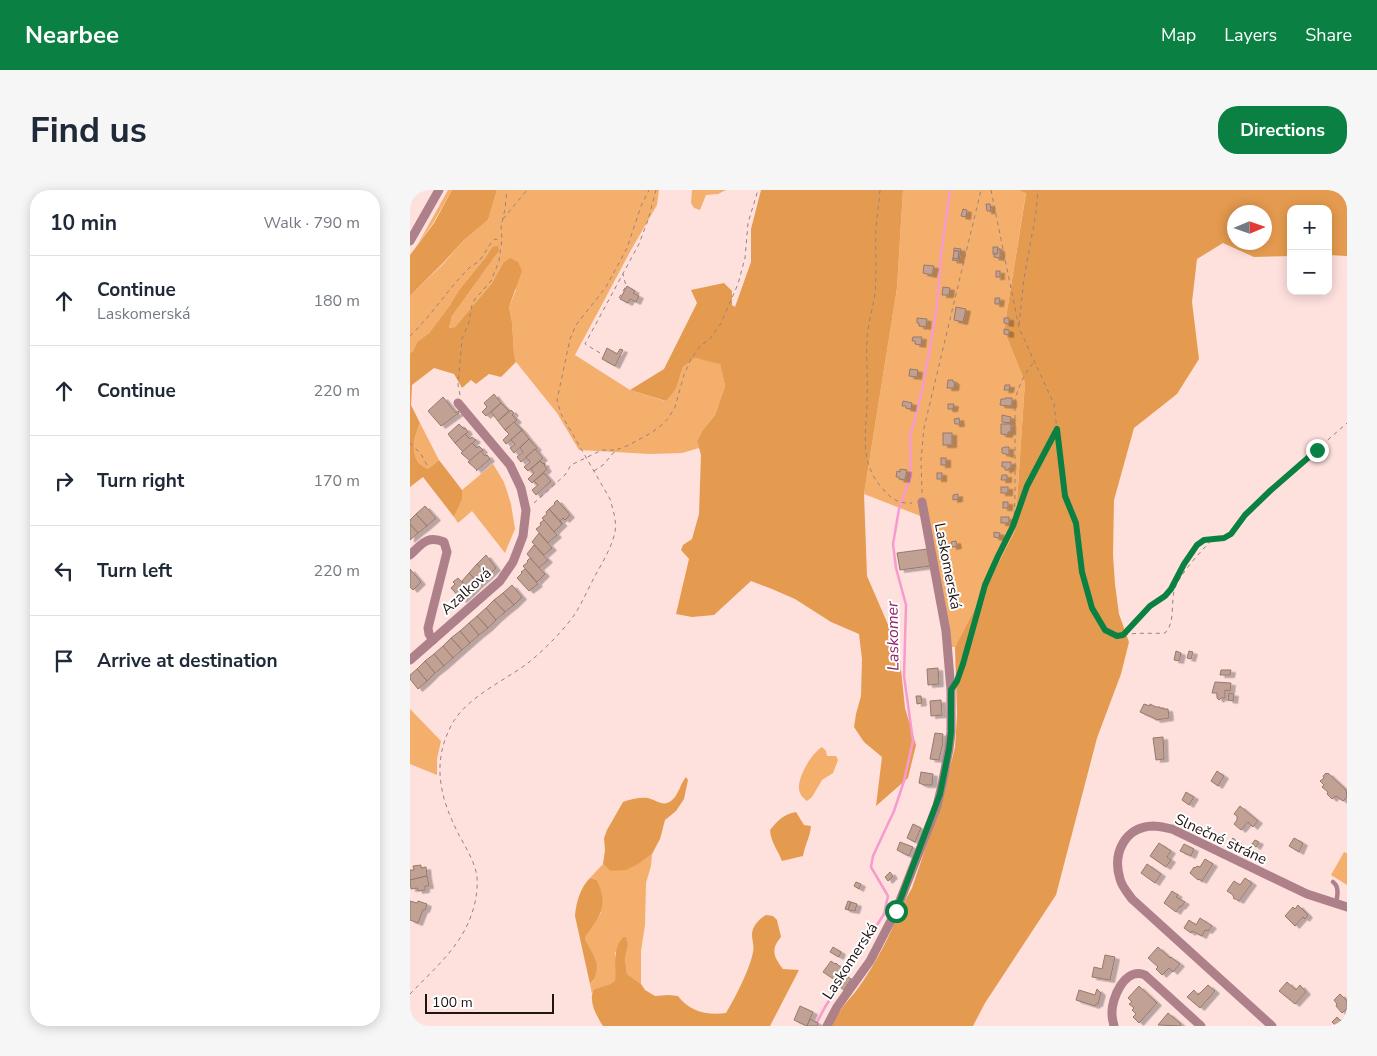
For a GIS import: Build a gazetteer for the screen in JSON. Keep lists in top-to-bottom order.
{
  "streets": {
    "street": ["Laskomerská", "Azalková", "Slnečné stráne"]
  },
  "water": ["Laskomer"],
  "scale_bar": "100 m",
  "north": "right",
  "page": {
    "header": "Nearbee",
    "nav": ["Map", "Layers", "Share"],
    "buttons": "Directions",
    "title": "Find us",
    "heading": ["10 min", "Walk · 790 m"],
    "map_buttons": ["+", "−"],
    "list": [
      ["Continue", "Laskomerská", "180 m"],
      ["Continue", "220 m"],
      ["Turn right", "170 m"],
      ["Turn left", "220 m"],
      "Arrive at destination"
    ],
    "scale": "100 m"
  }
}
